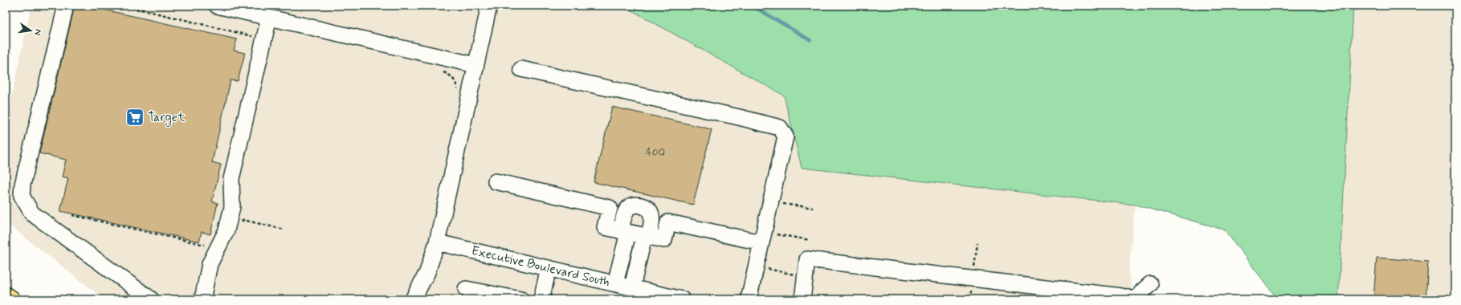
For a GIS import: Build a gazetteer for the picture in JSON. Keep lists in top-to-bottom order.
{
  "streets": {
    "street": ["Executive Boulevard South"]
  },
  "places": {
    "supermarket": ["Target"]
  },
  "house_numbers": ["400"],
  "north": "right"
}
